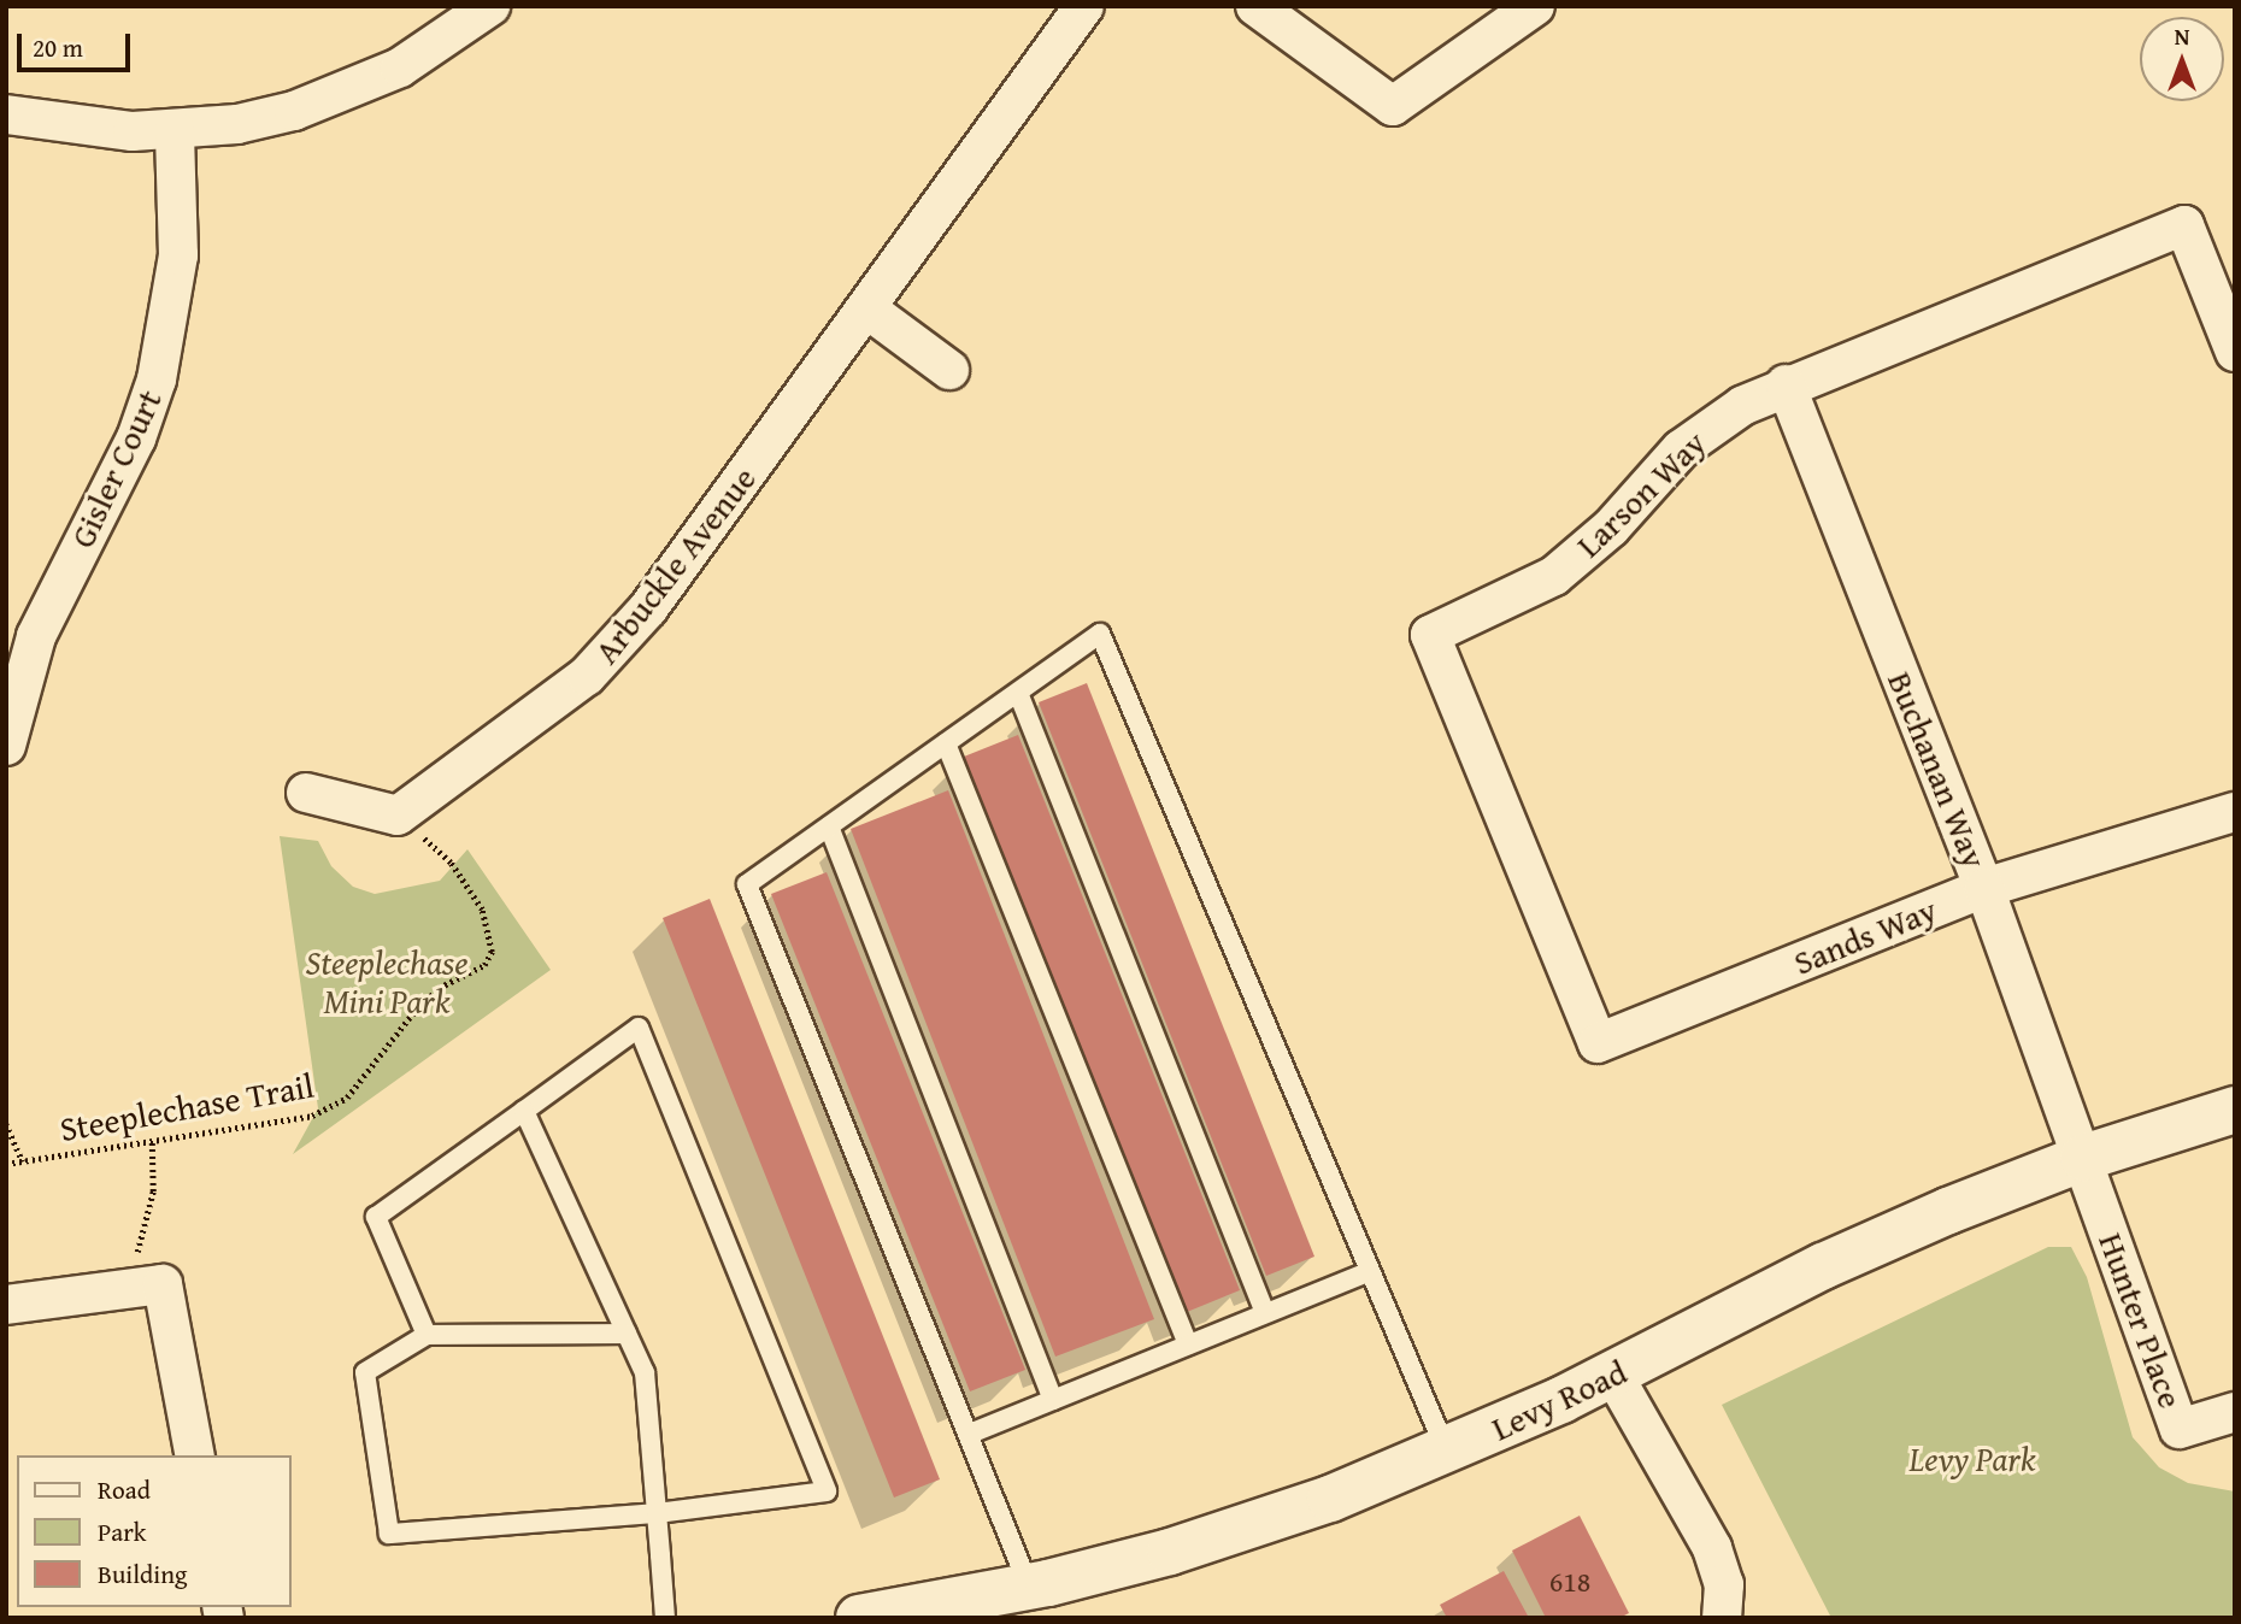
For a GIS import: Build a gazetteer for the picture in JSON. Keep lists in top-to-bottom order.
{
  "streets": {
    "street": [
      "Gisler Court",
      "Larson Way",
      "Arbuckle Avenue",
      "Buchanan Way",
      "Sands Way",
      "Hunter Place",
      "Levy Road"
    ],
    "path": ["Steeplechase Trail"]
  },
  "crossings": [
    ["Larson Way", "Buchanan Way"],
    ["Larson Way", "Sands Way"],
    ["Arbuckle Avenue", "Steeplechase Trail"],
    ["Buchanan Way", "Sands Way"],
    ["Buchanan Way", "Hunter Place"],
    ["Buchanan Way", "Levy Road"],
    ["Hunter Place", "Levy Road"]
  ],
  "parks": ["Steeplechase Mini Park", "Levy Park"],
  "house_numbers": ["618"],
  "legend": ["Road", "Park", "Building"],
  "scale_bar": "20 m",
  "north": "top"
}
